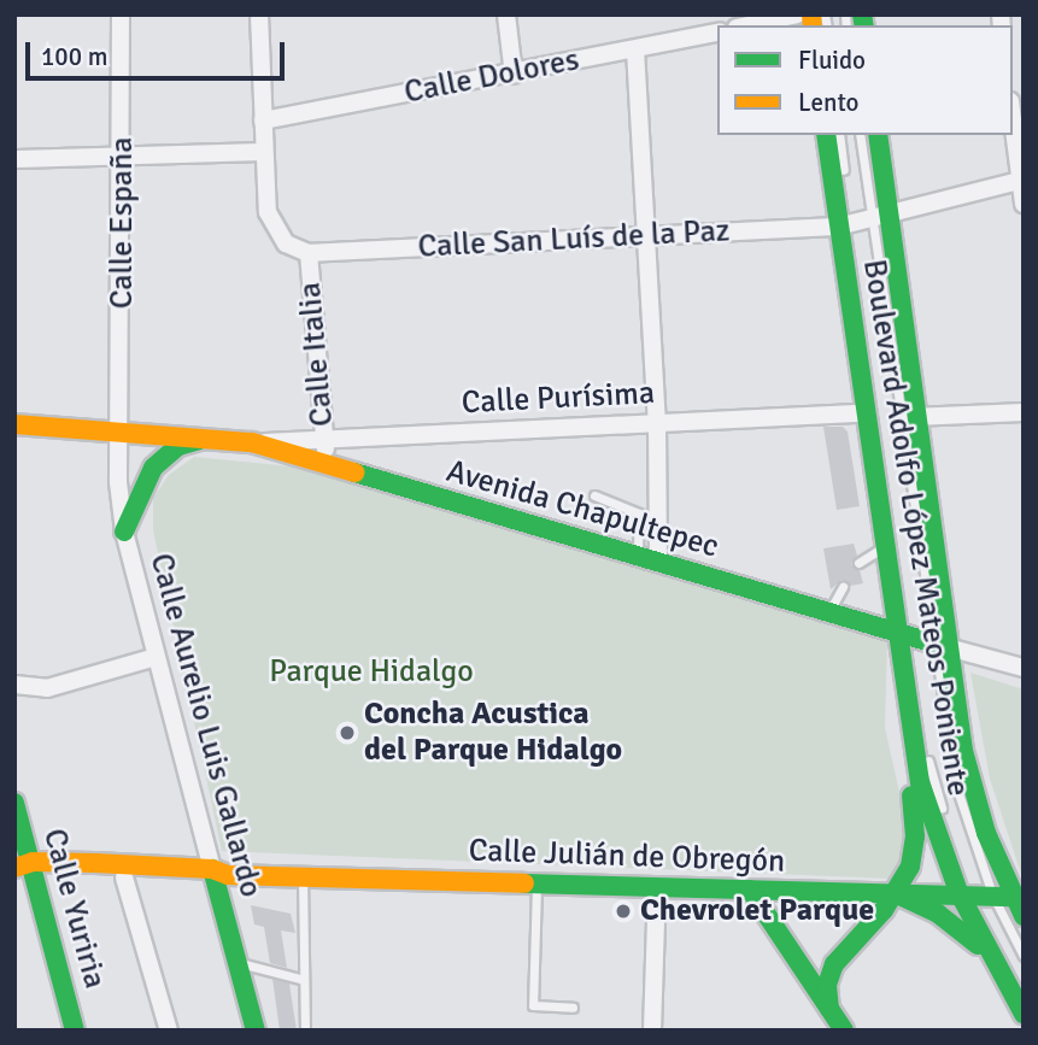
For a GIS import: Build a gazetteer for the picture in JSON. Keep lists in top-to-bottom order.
{
  "streets": {
    "street": [
      "Calle Dolores",
      "Calle España",
      "Calle San Luís de la Paz",
      "Calle Italia",
      "Calle Purísima",
      "Avenida Chapultepec",
      "Boulevard Adolfo López Mateos Poniente",
      "Calle Aurelio Luis Gallardo",
      "Calle Julián de Obregón",
      "Calle Yuriria"
    ]
  },
  "crossings": [
    ["Calle Dolores", "Calle Italia"],
    ["Calle España", "Avenida Chapultepec"],
    ["Calle España", "Calle Aurelio Luis Gallardo"],
    ["Calle San Luís de la Paz", "Calle Italia"],
    ["Calle San Luís de la Paz", "Boulevard Adolfo López Mateos Poniente"],
    ["Calle Italia", "Calle Purísima"],
    ["Calle Italia", "Avenida Chapultepec"],
    ["Calle Purísima", "Avenida Chapultepec"],
    ["Calle Purísima", "Boulevard Adolfo López Mateos Poniente"],
    ["Avenida Chapultepec", "Boulevard Adolfo López Mateos Poniente"],
    ["Avenida Chapultepec", "Calle Aurelio Luis Gallardo"],
    ["Boulevard Adolfo López Mateos Poniente", "Calle Julián de Obregón"],
    ["Calle Aurelio Luis Gallardo", "Calle Julián de Obregón"]
  ],
  "parks": ["Parque Hidalgo"],
  "places": ["Concha Acustica del Parque Hidalgo", "Chevrolet Parque"],
  "legend": ["Fluido", "Lento"],
  "scale_bar": "100 m"
}
